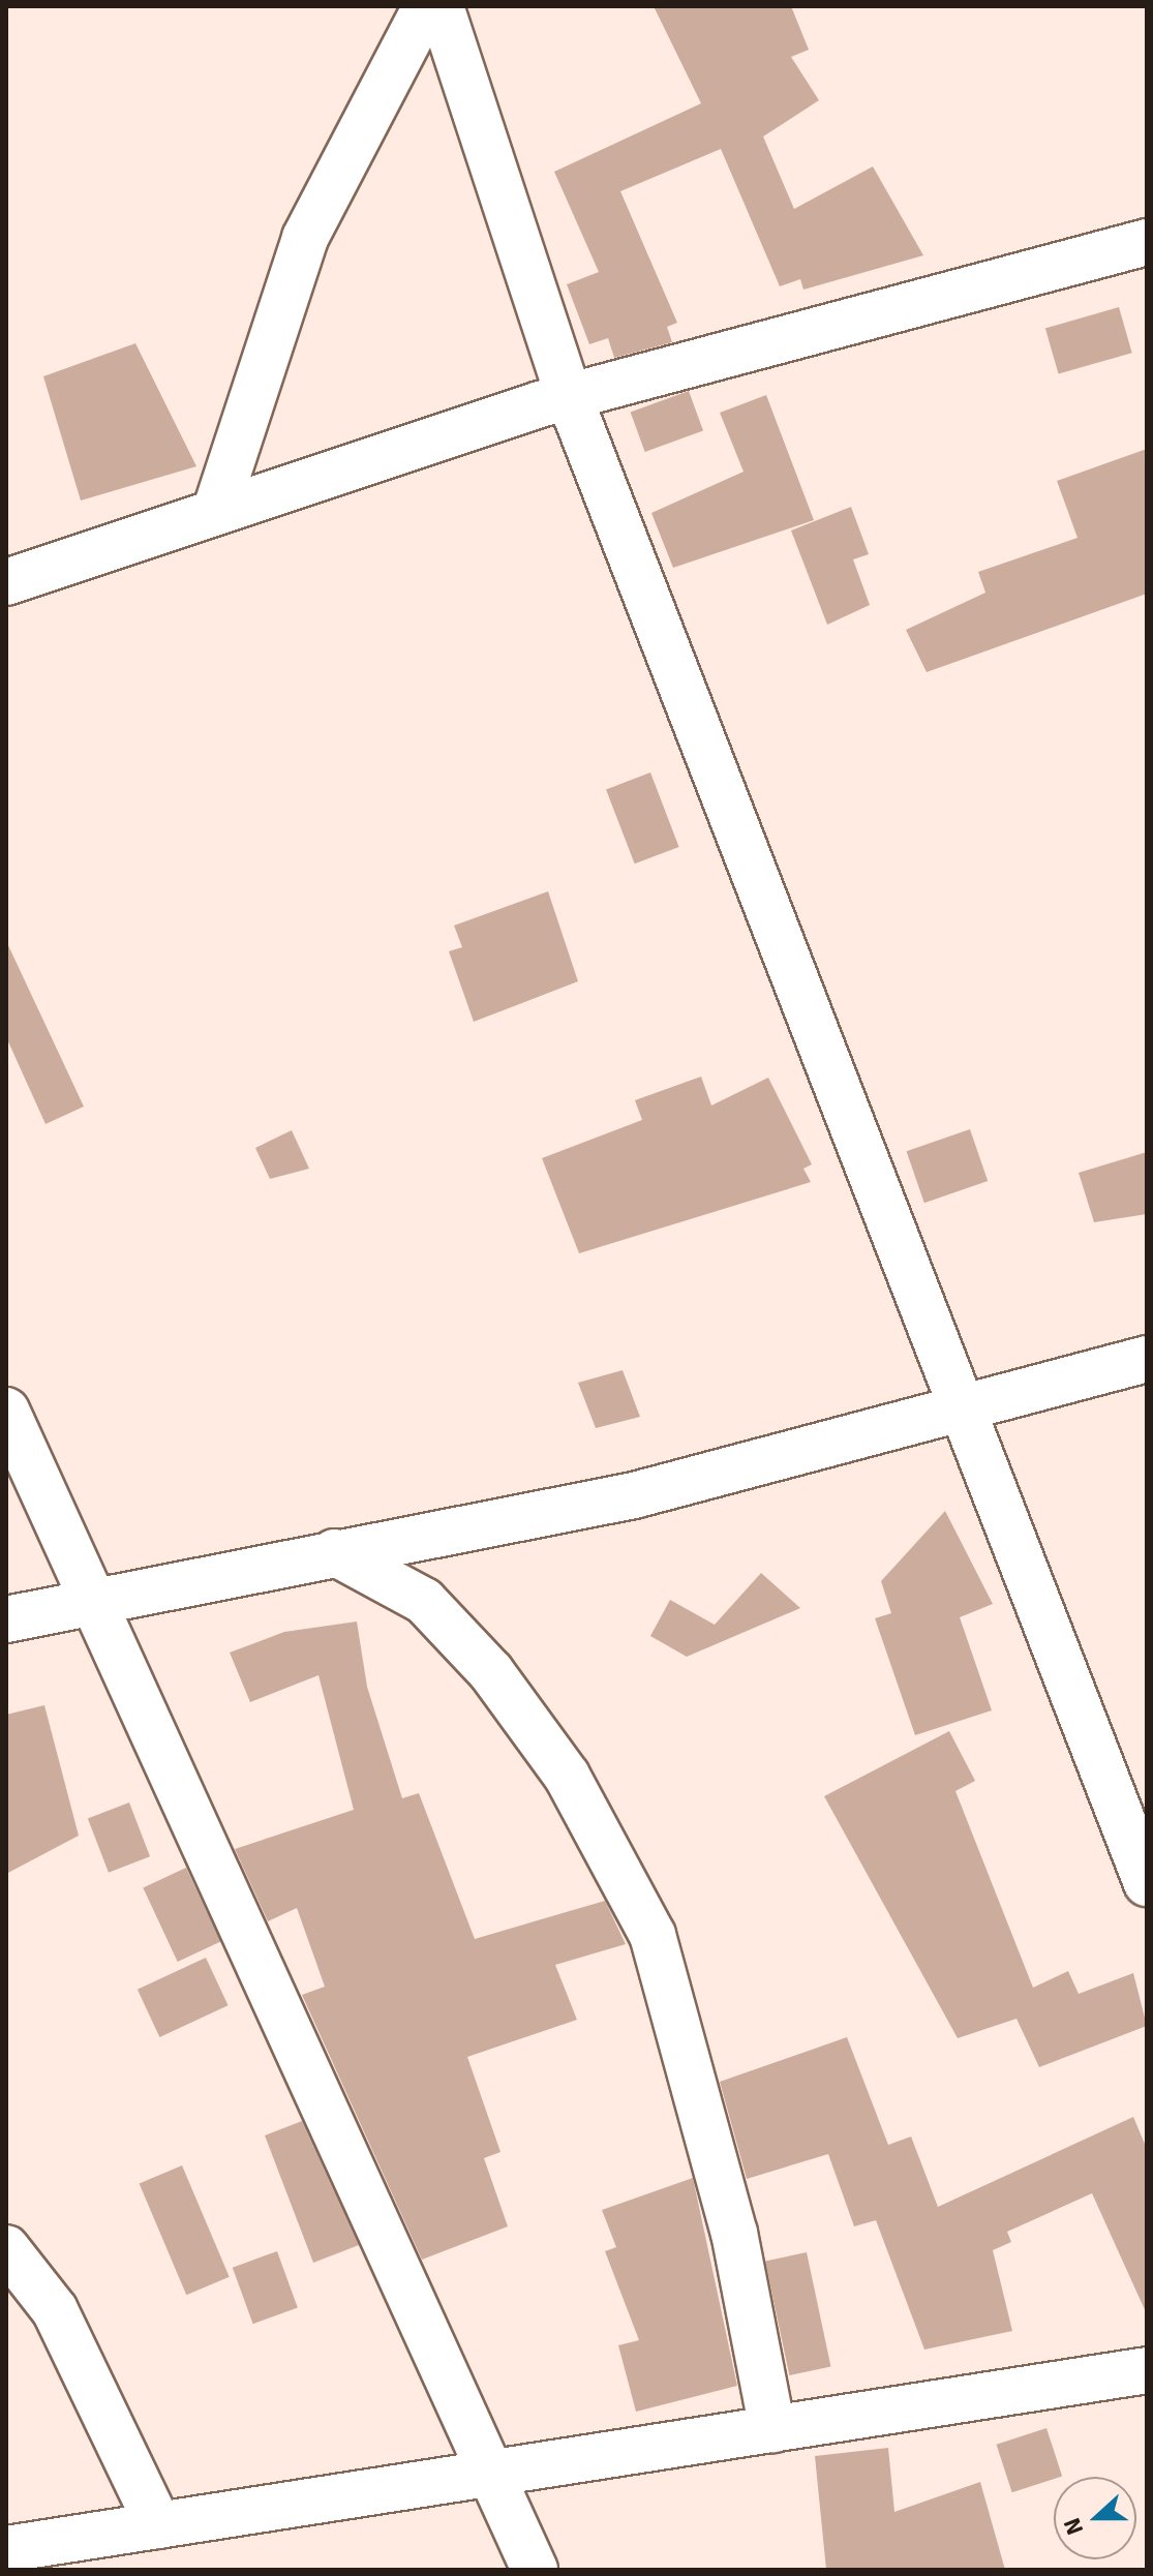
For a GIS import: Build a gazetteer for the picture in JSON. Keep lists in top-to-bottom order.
{
  "north": "left"
}
